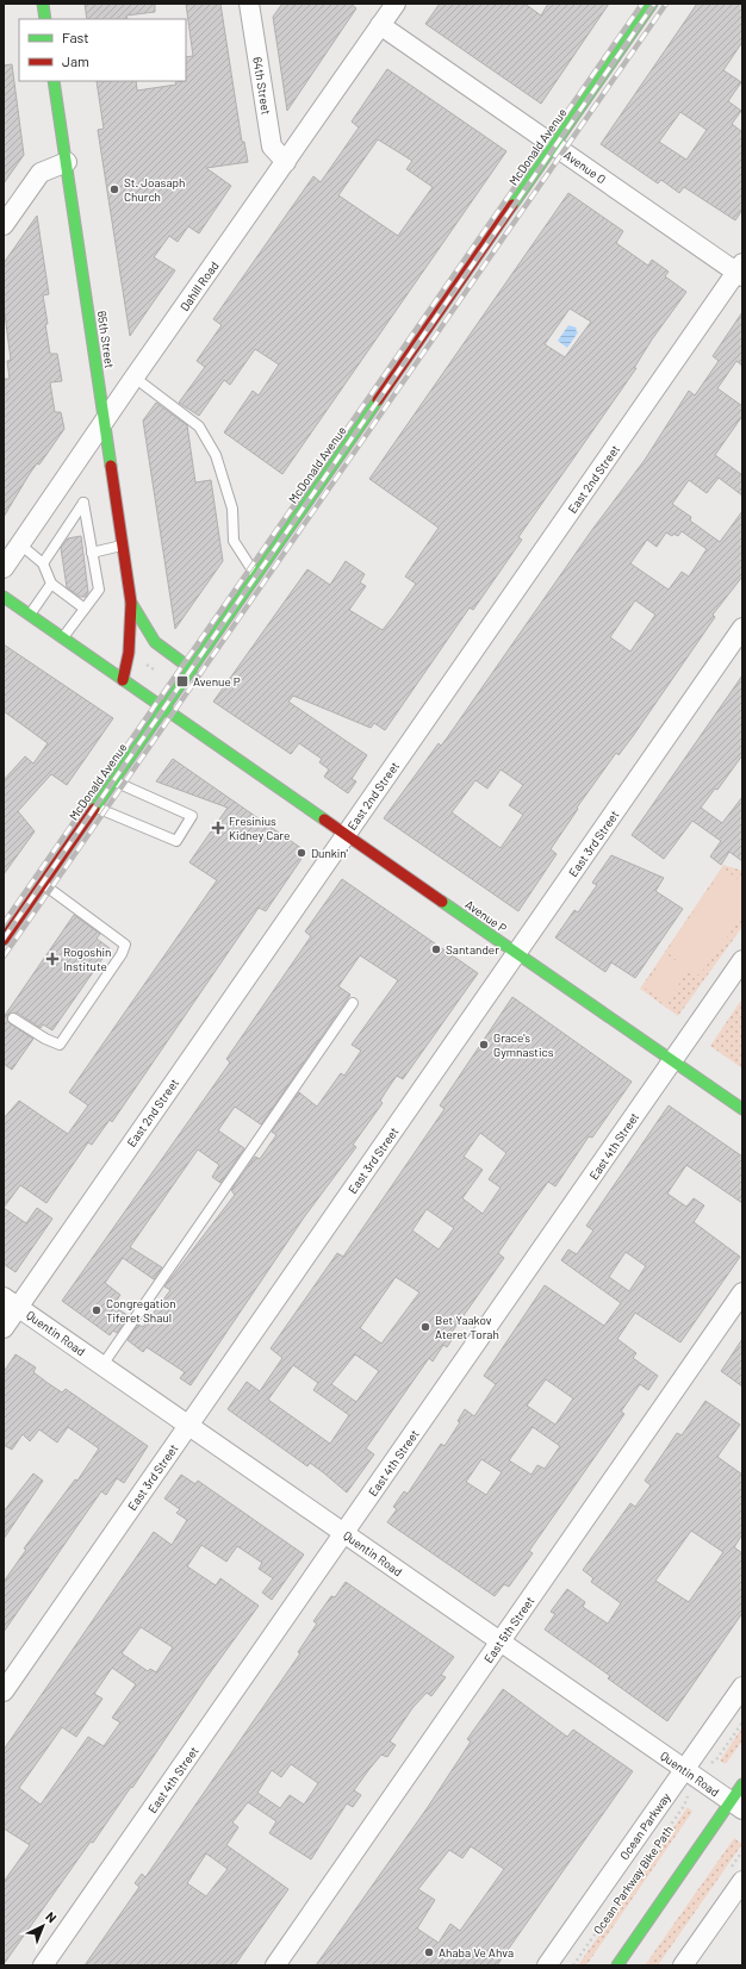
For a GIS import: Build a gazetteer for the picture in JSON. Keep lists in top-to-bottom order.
{
  "streets": {
    "main road": ["McDonald Avenue", "65th Street", "Avenue P"],
    "street": [
      "64th Street",
      "Avenue O",
      "Dahill Road",
      "East 2nd Street",
      "East 3rd Street",
      "East 4th Street",
      "Quentin Road",
      "East 5th Street",
      "Ocean Parkway"
    ],
    "path": ["Ocean Parkway Bike Path"]
  },
  "crossings": [
    ["64th Street", "Dahill Road"],
    ["McDonald Avenue", "Avenue O"],
    ["McDonald Avenue", "65th Street"],
    ["McDonald Avenue", "Avenue P"],
    ["Avenue O", "Dahill Road"],
    ["Avenue O", "East 2nd Street"],
    ["Dahill Road", "65th Street"],
    ["65th Street", "Avenue P"],
    ["East 2nd Street", "Avenue P"],
    ["East 2nd Street", "Quentin Road"],
    ["East 3rd Street", "Avenue P"],
    ["East 3rd Street", "Quentin Road"],
    ["Avenue P", "East 4th Street"],
    ["East 4th Street", "Quentin Road"],
    ["Quentin Road", "East 5th Street"],
    ["Quentin Road", "Ocean Parkway"]
  ],
  "places": {
    "other": [
      "St. Joasaph Church",
      "Dunkin'",
      "Santander",
      "Grace's Gymnastics",
      "Congregation Tiferet Shaul",
      "Bet Yaakov Ateret Torah",
      "Ahaba Ve Ahva"
    ],
    "transit": ["Avenue P"],
    "health": ["Fresinius Kidney Care", "Rogoshin Institute"]
  },
  "legend": ["Fast", "Jam"],
  "north": "top right"
}
